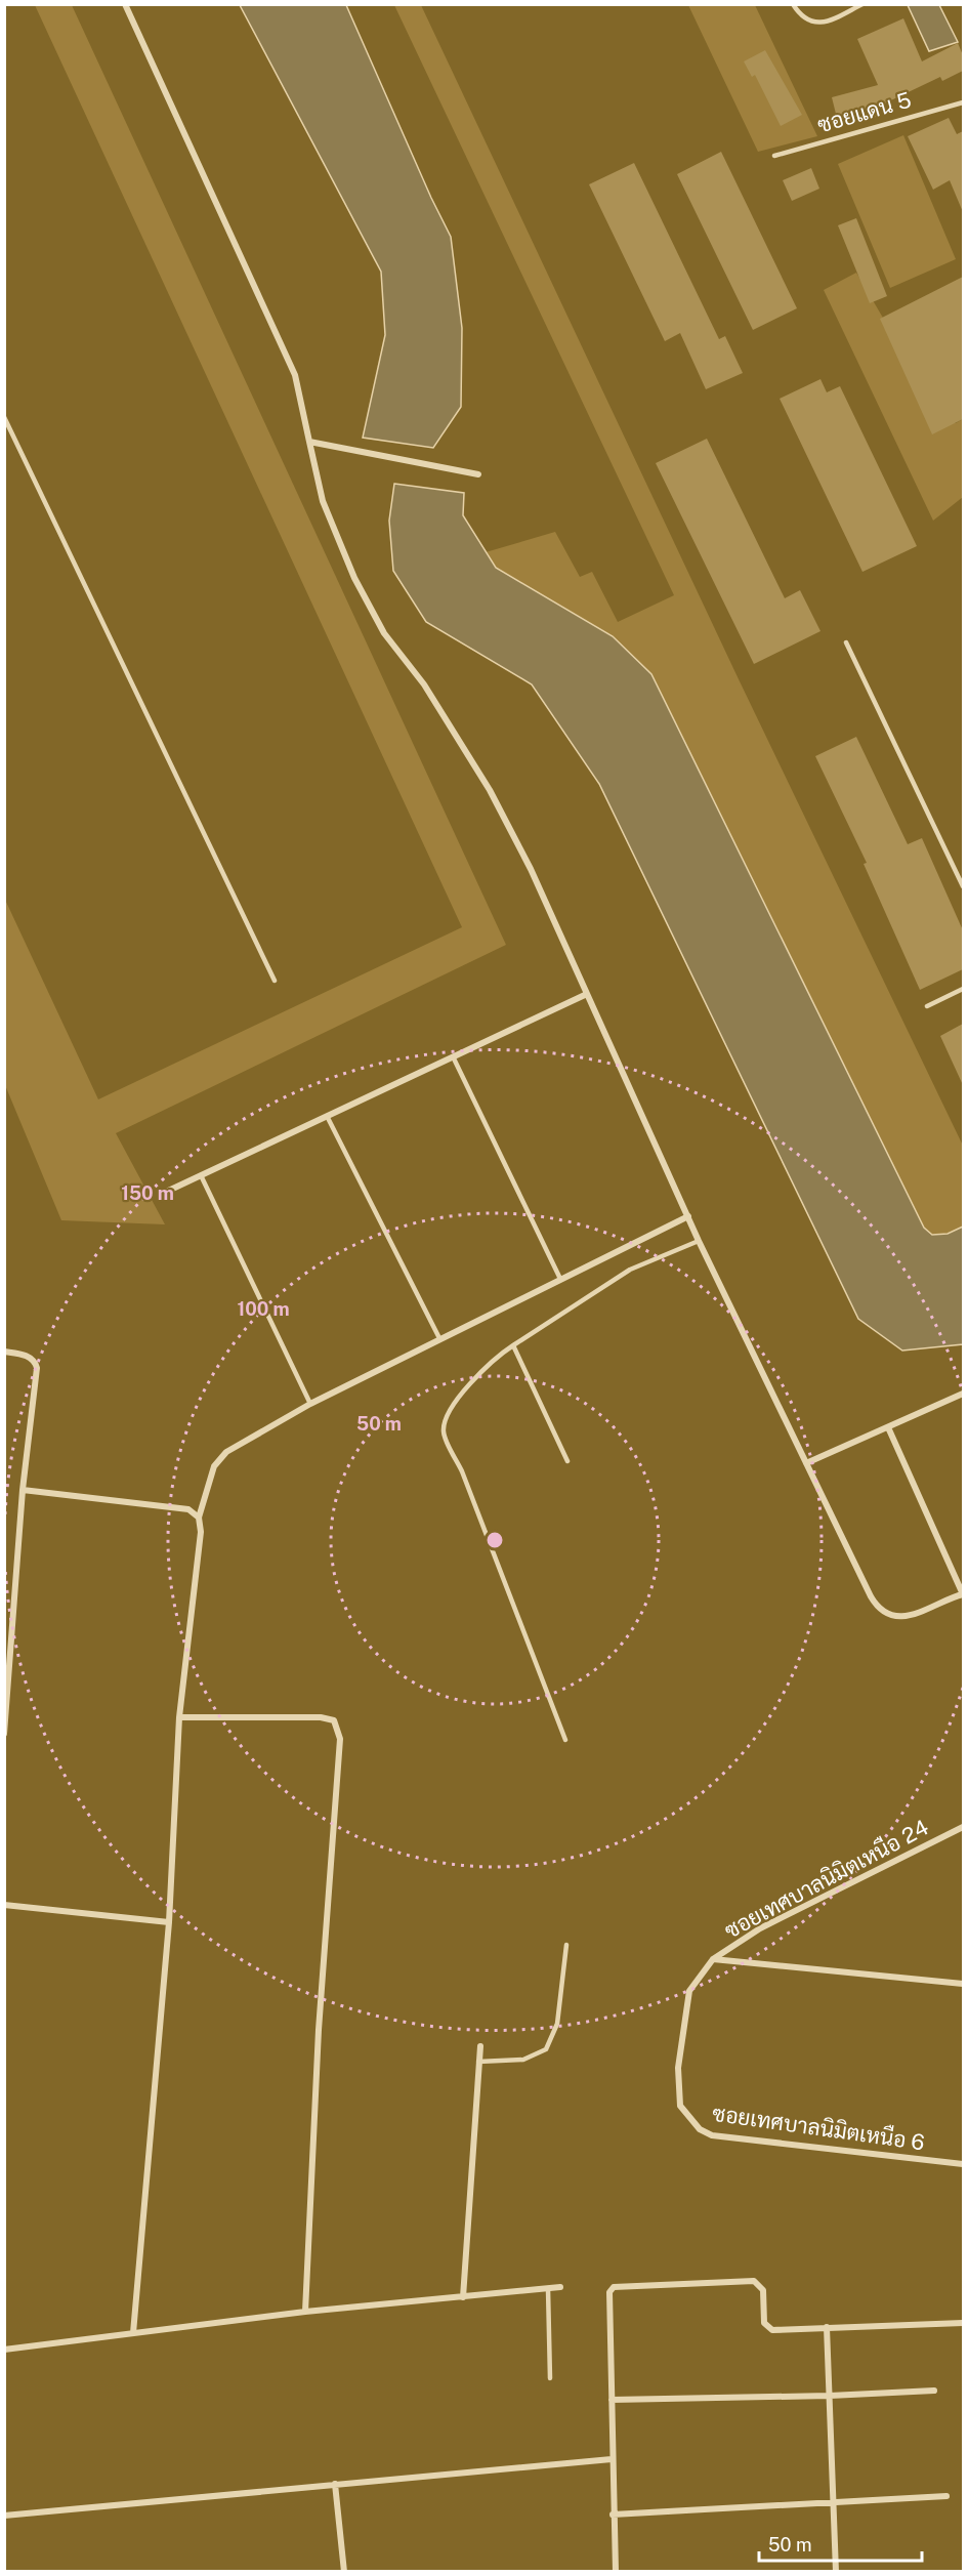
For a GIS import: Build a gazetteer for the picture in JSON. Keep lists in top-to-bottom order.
{
  "streets": {
    "street": ["ซอยเทศบาลนิมิตเหนือ 24", "ซอยเทศบาลนิมิตเหนือ 6"],
    "lane": ["ซอยแดน 5"]
  },
  "crossings": [
    ["ซอยเทศบาลนิมิตเหนือ 24", "ซอยเทศบาลนิมิตเหนือ 6"]
  ],
  "scale_bar": "50 m",
  "rings": ["150 m", "100 m", "50 m"]
}
